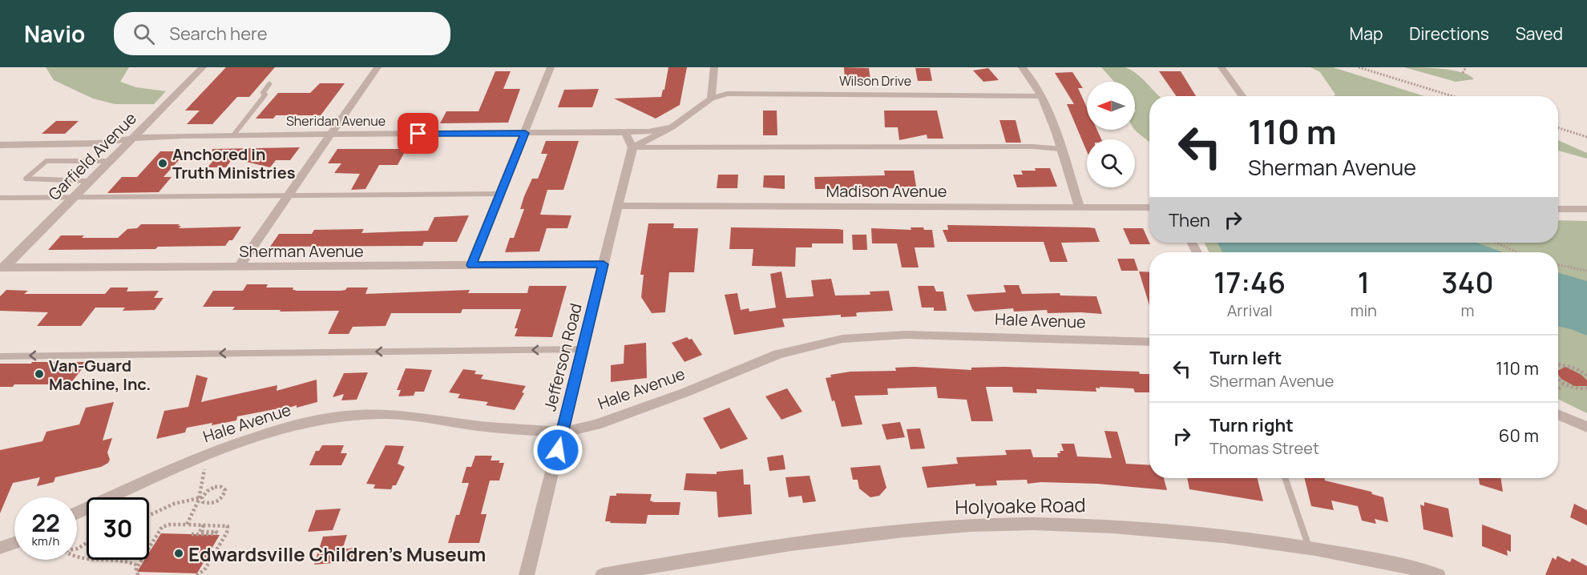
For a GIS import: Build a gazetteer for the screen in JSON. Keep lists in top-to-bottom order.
{
  "streets": {
    "street": [
      "Wilson Drive",
      "Sheridan Avenue",
      "Garfield Avenue",
      "Madison Avenue",
      "Sherman Avenue",
      "Hale Avenue",
      "Jefferson Road",
      "Holyoake Road"
    ]
  },
  "crossings": [
    ["Sheridan Avenue", "Garfield Avenue"],
    ["Garfield Avenue", "Sherman Avenue"],
    ["Madison Avenue", "Jefferson Road"],
    ["Sherman Avenue", "Jefferson Road"],
    ["Hale Avenue", "Jefferson Road"]
  ],
  "places": ["Anchored in Truth Ministries", "Van-Guard Machine, Inc.", "Edwardsville Children's Museum"],
  "north": "left",
  "page": {
    "header": "Navio",
    "search": "Search here",
    "nav": ["Map", "Directions", "Saved"],
    "turn": ["110 m", "Sherman Avenue"],
    "then": "Then",
    "eta": [
      "17:46",
      "Arrival",
      "1",
      "min",
      "340",
      "m"
    ],
    "list": [
      {
        "name": "Turn left",
        "note": "Sherman Avenue",
        "value": "110 m"
      },
      {
        "name": "Turn right",
        "note": "Thomas Street",
        "value": "60 m"
      }
    ],
    "speed": "22 km/h",
    "limit": "30"
  }
}
